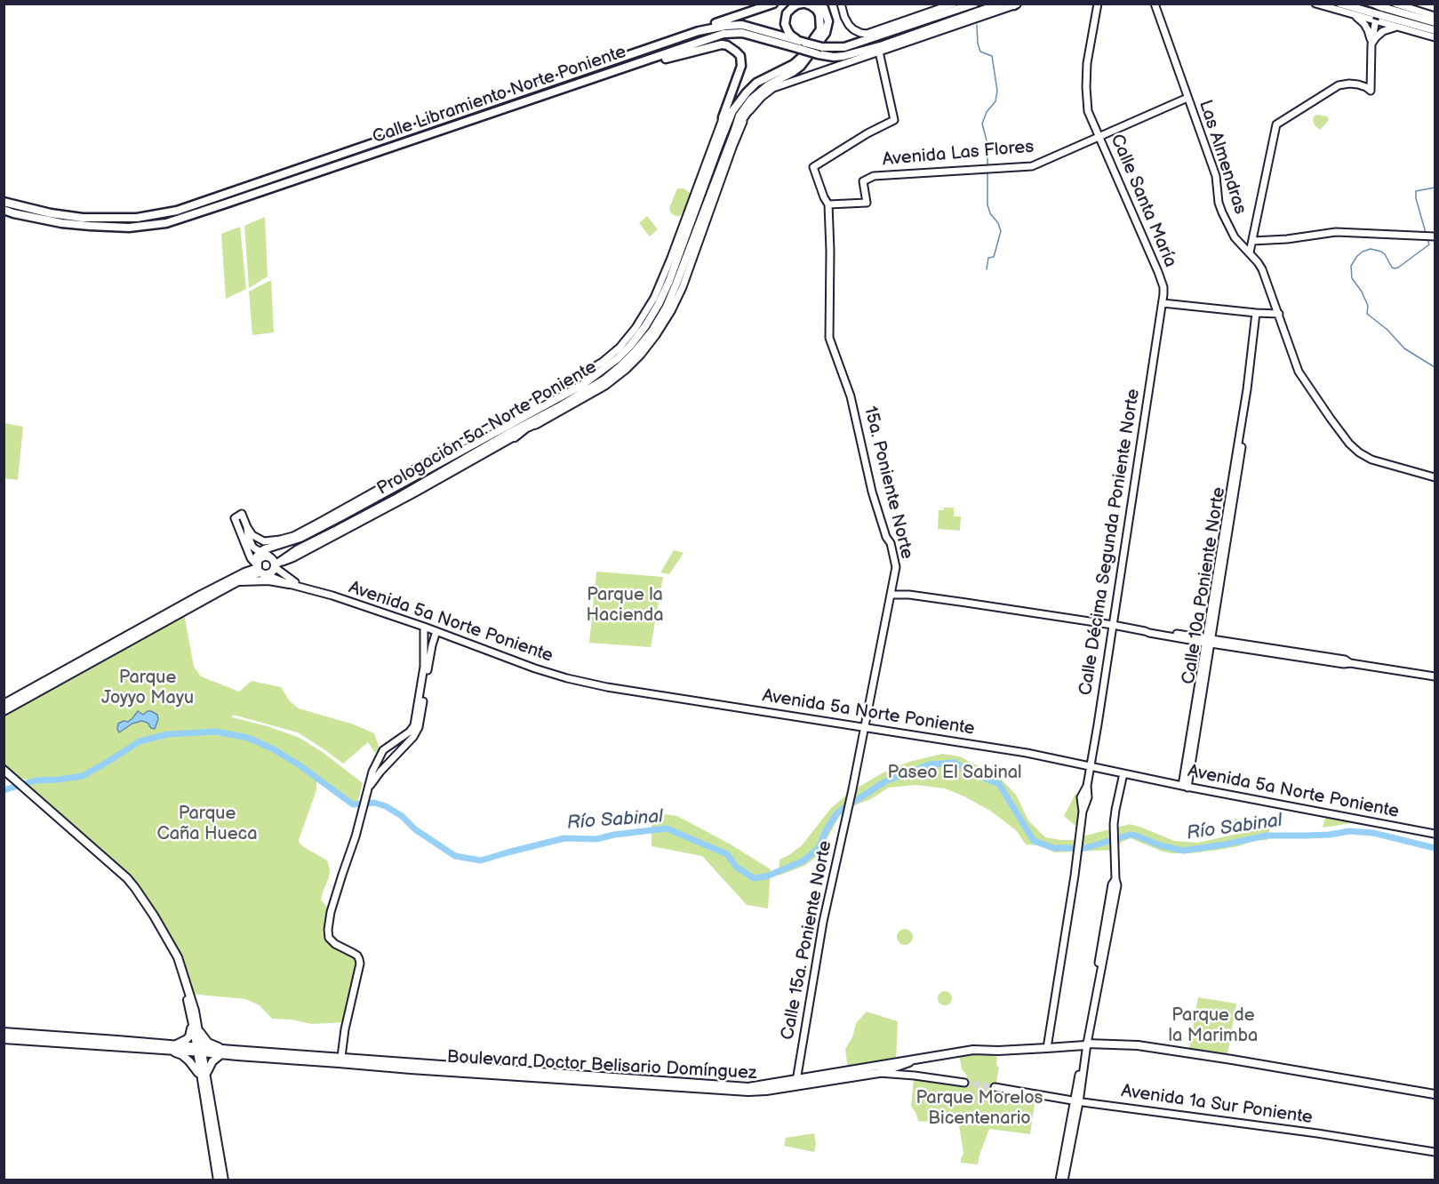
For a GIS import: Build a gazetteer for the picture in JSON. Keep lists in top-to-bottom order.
{
  "streets": {
    "highway": ["Calle Libramiento Norte Poniente"],
    "main road": ["Prologación 5a. Norte Poniente", "Boulevard Doctor Belisario Domínguez"],
    "street": [
      "Avenida Las Flores",
      "Las Almendras",
      "Calle Santa María",
      "15a. Poniente Norte",
      "Calle Décima Segunda Poniente Norte",
      "Calle 10a Poniente Norte",
      "Avenida 5a Norte Poniente",
      "Calle 15a. Poniente Norte",
      "Avenida 1a Sur Poniente"
    ]
  },
  "crossings": [
    ["Avenida Las Flores", "Las Almendras"],
    ["Avenida Las Flores", "Calle Santa María"],
    ["Avenida Las Flores", "15a. Poniente Norte"],
    ["Calle Santa María", "Calle Décima Segunda Poniente Norte"],
    ["Prologación 5a. Norte Poniente", "Avenida 5a Norte Poniente"],
    ["15a. Poniente Norte", "Avenida 5a Norte Poniente"],
    ["15a. Poniente Norte", "Calle 15a. Poniente Norte"],
    ["Calle Décima Segunda Poniente Norte", "Avenida 5a Norte Poniente"],
    ["Calle 10a Poniente Norte", "Avenida 5a Norte Poniente"],
    ["Calle 15a. Poniente Norte", "Boulevard Doctor Belisario Domínguez"]
  ],
  "water": ["Río Sabinal"],
  "parks": [
    "Parque la Hacienda",
    "Parque Joyyo Mayu",
    "Paseo El Sabinal",
    "Parque Caña Hueca",
    "Parque de la Marimba",
    "Parque Morelos Bicentenario"
  ]
}
